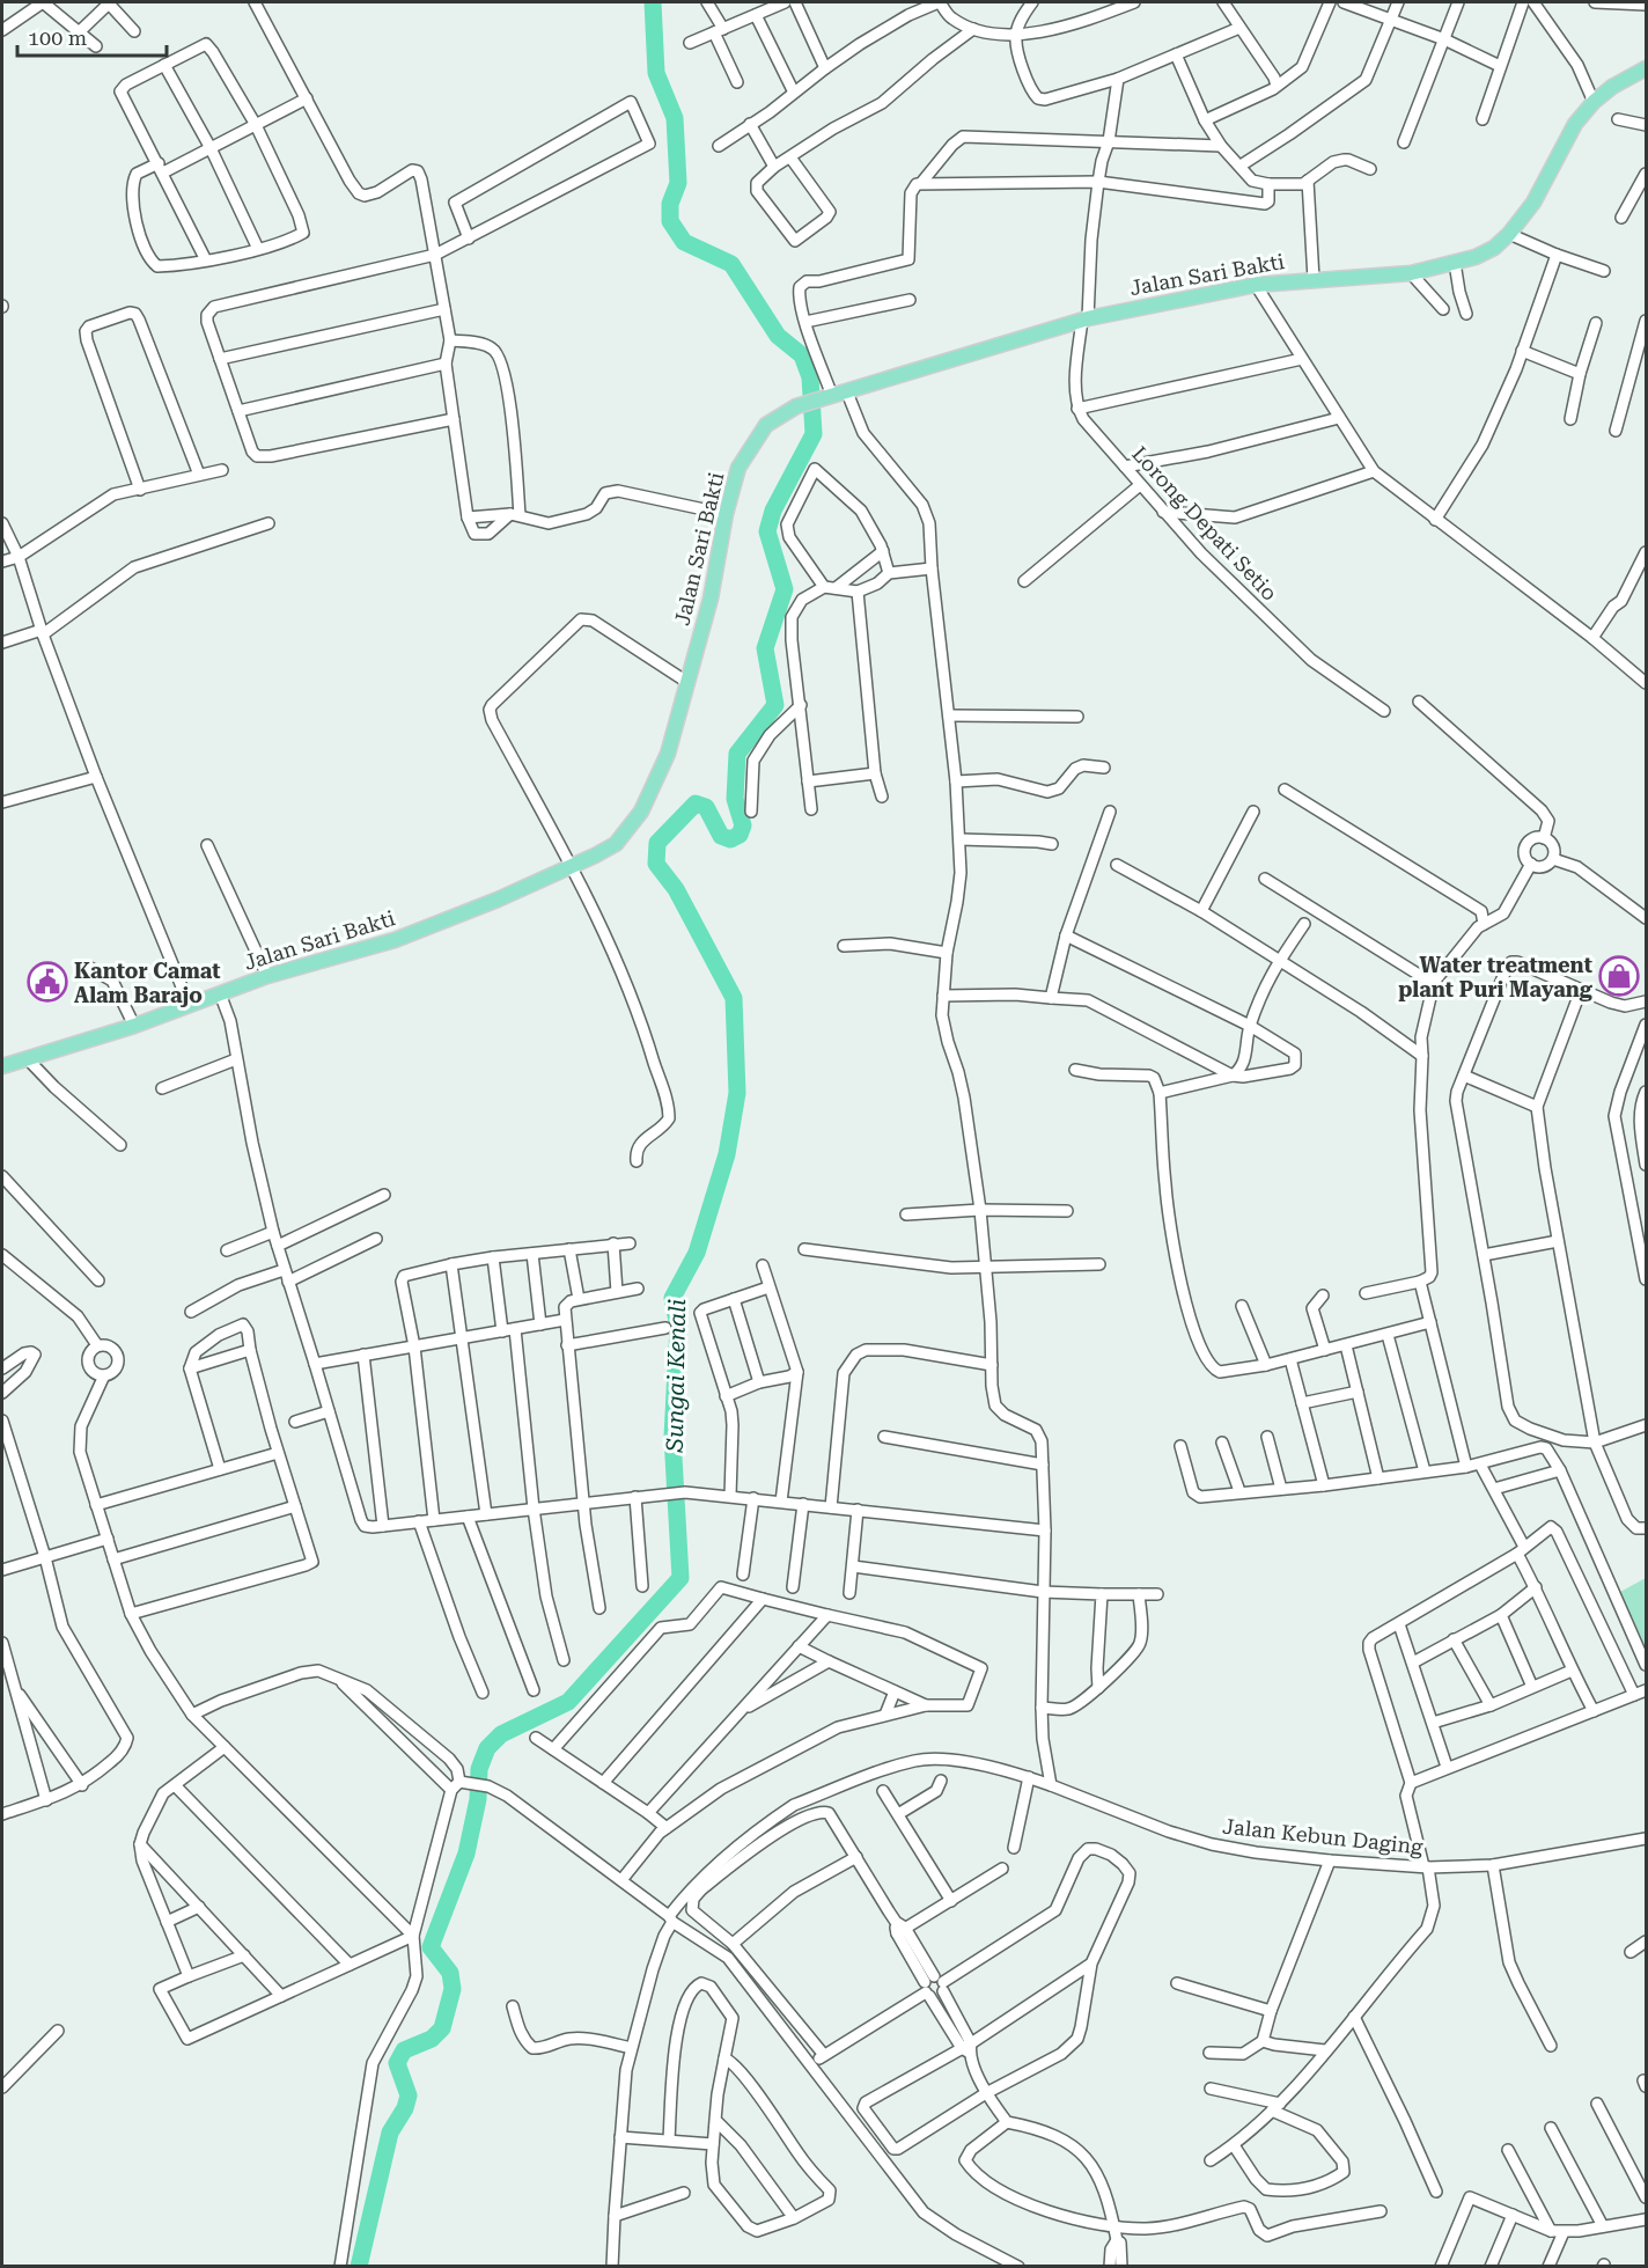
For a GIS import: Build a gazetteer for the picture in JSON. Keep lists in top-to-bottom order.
{
  "streets": {
    "main road": ["Jalan Sari Bakti"],
    "street": ["Lorong Depati Setio", "Jalan Kebun Daging"]
  },
  "water": ["Sungai Kenali"],
  "places": {
    "shop": ["Water treatment plant Puri Mayang"],
    "public building": ["Kantor Camat Alam Barajo"]
  },
  "scale_bar": "100 m"
}
